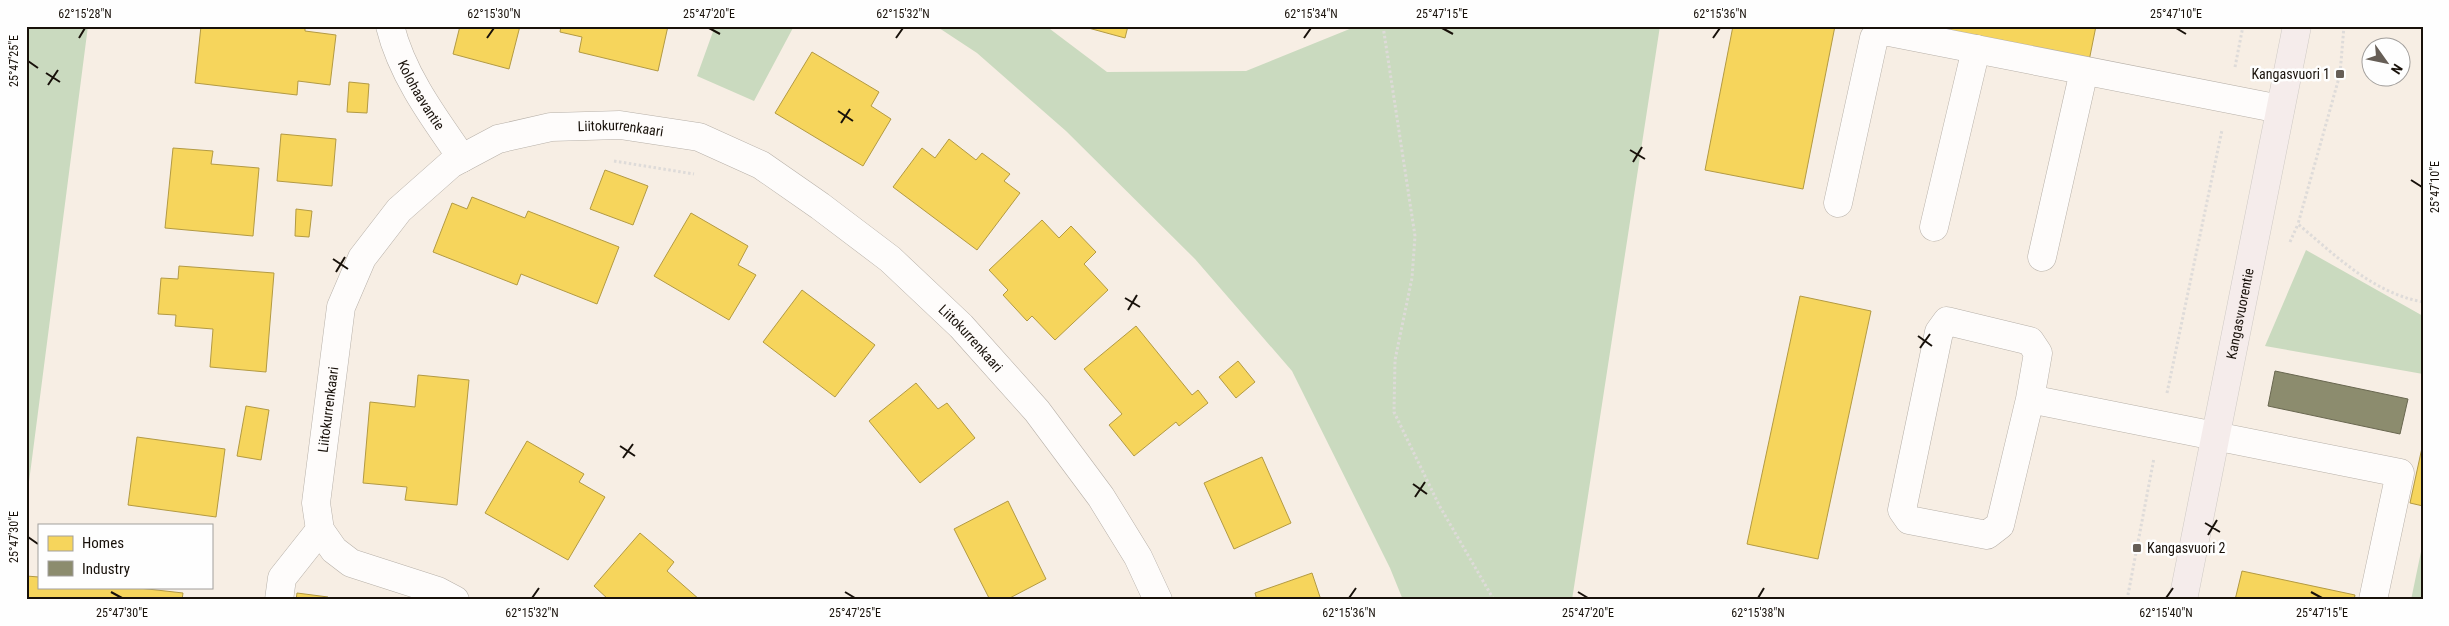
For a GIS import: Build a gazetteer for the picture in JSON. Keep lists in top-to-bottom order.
{
  "streets": {
    "main road": ["Kangasvuorentie"],
    "street": ["Kolohaavantie", "Liitokurrenkaari"]
  },
  "crossings": [
    ["Kolohaavantie", "Liitokurrenkaari"]
  ],
  "places": {
    "transit": ["Kangasvuori 1", "Kangasvuori 2"]
  },
  "legend": ["Homes", "Industry"],
  "north": "bottom right",
  "coordinates": [
    "62°15'28\"N",
    "62°15'30\"N",
    "25°47'20\"E",
    "62°15'32\"N",
    "62°15'34\"N",
    "25°47'15\"E",
    "62°15'36\"N",
    "25°47'10\"E",
    "25°47'25\"E",
    "25°47'30\"E",
    "62°15'38\"N",
    "62°15'40\"N"
  ]
}
